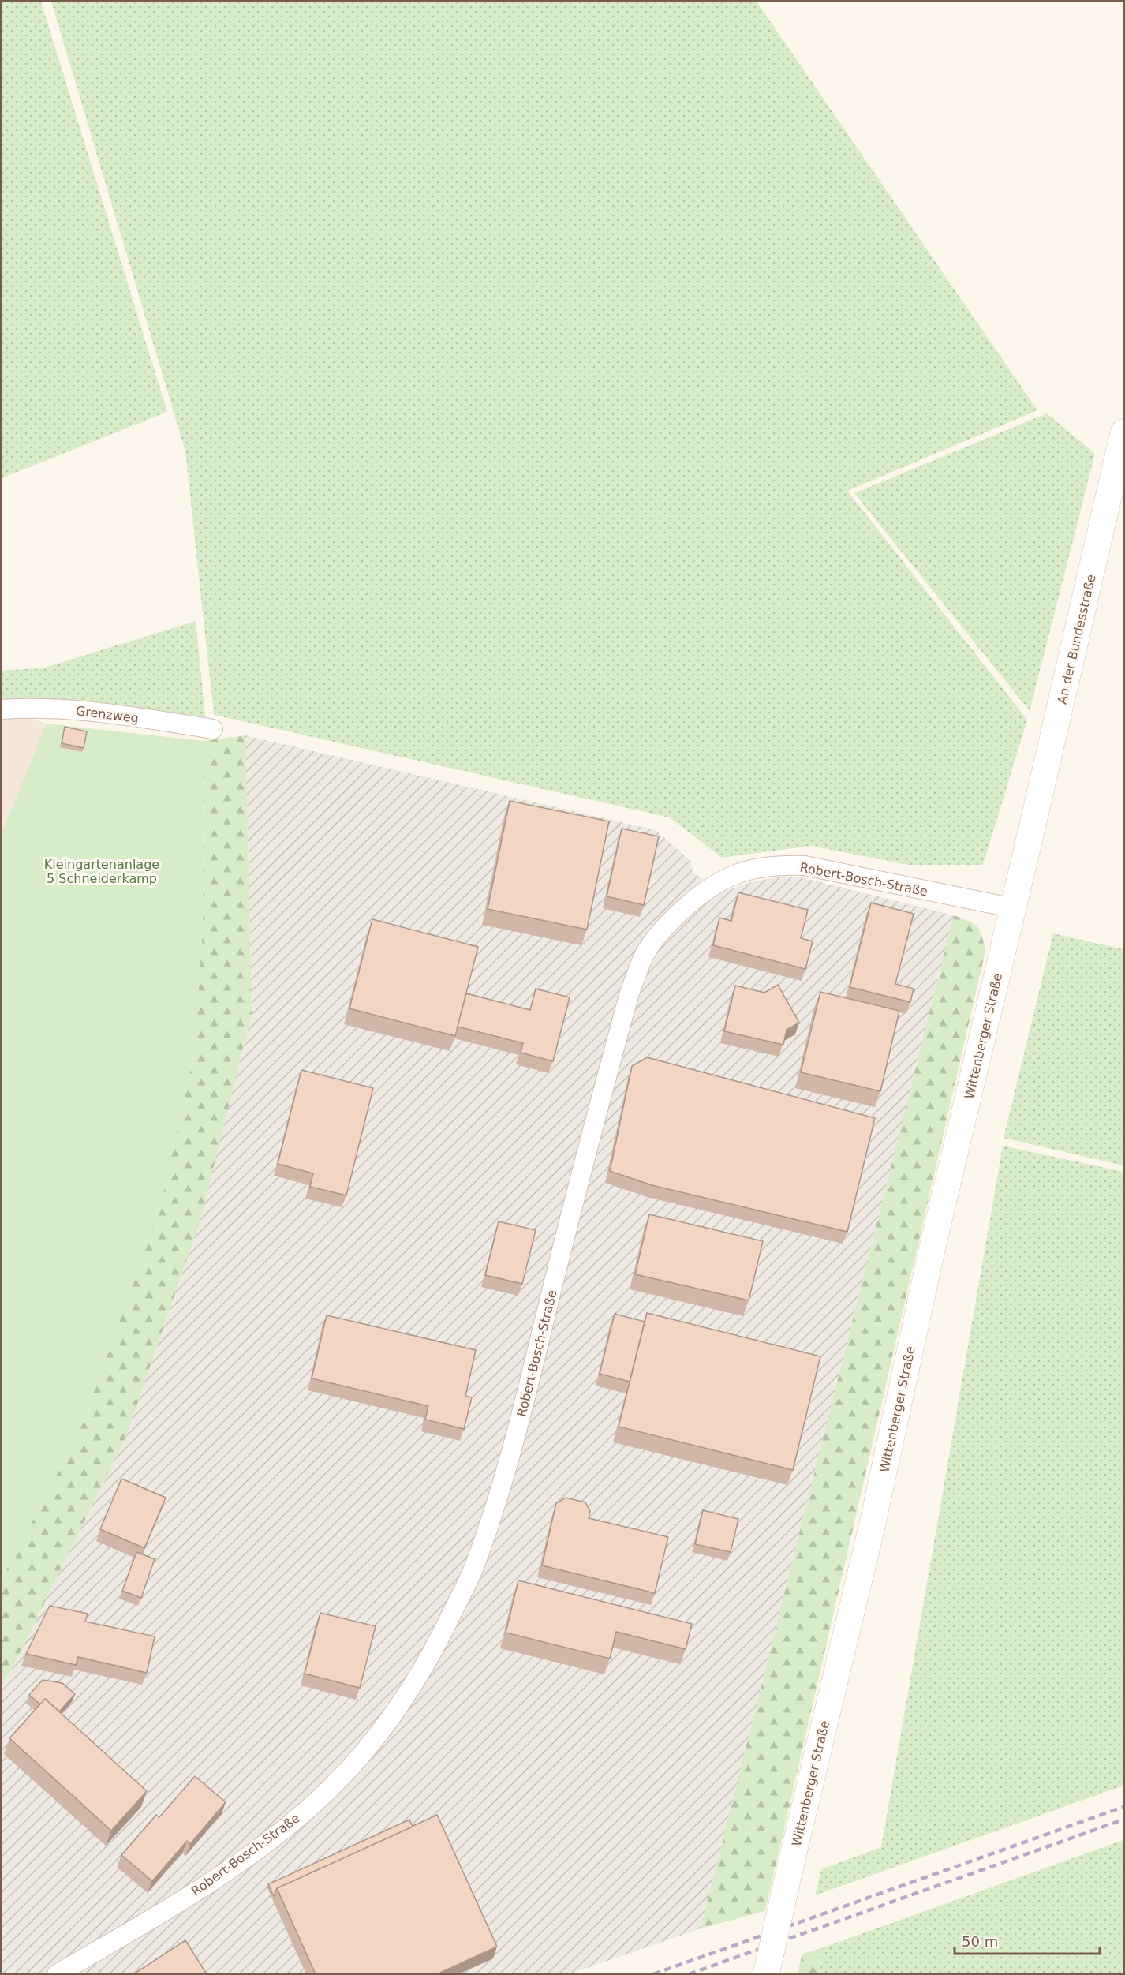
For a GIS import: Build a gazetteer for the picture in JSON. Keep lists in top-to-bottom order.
{
  "streets": {
    "main road": ["An der Bundesstraße", "Wittenberger Straße"],
    "street": ["Grenzweg", "Robert-Bosch-Straße"]
  },
  "crossings": [
    ["An der Bundesstraße", "Wittenberger Straße"],
    ["Robert-Bosch-Straße", "Wittenberger Straße"]
  ],
  "parks": ["Kleingartenanlage 5 Schneiderkamp"],
  "scale_bar": "50 m"
}
